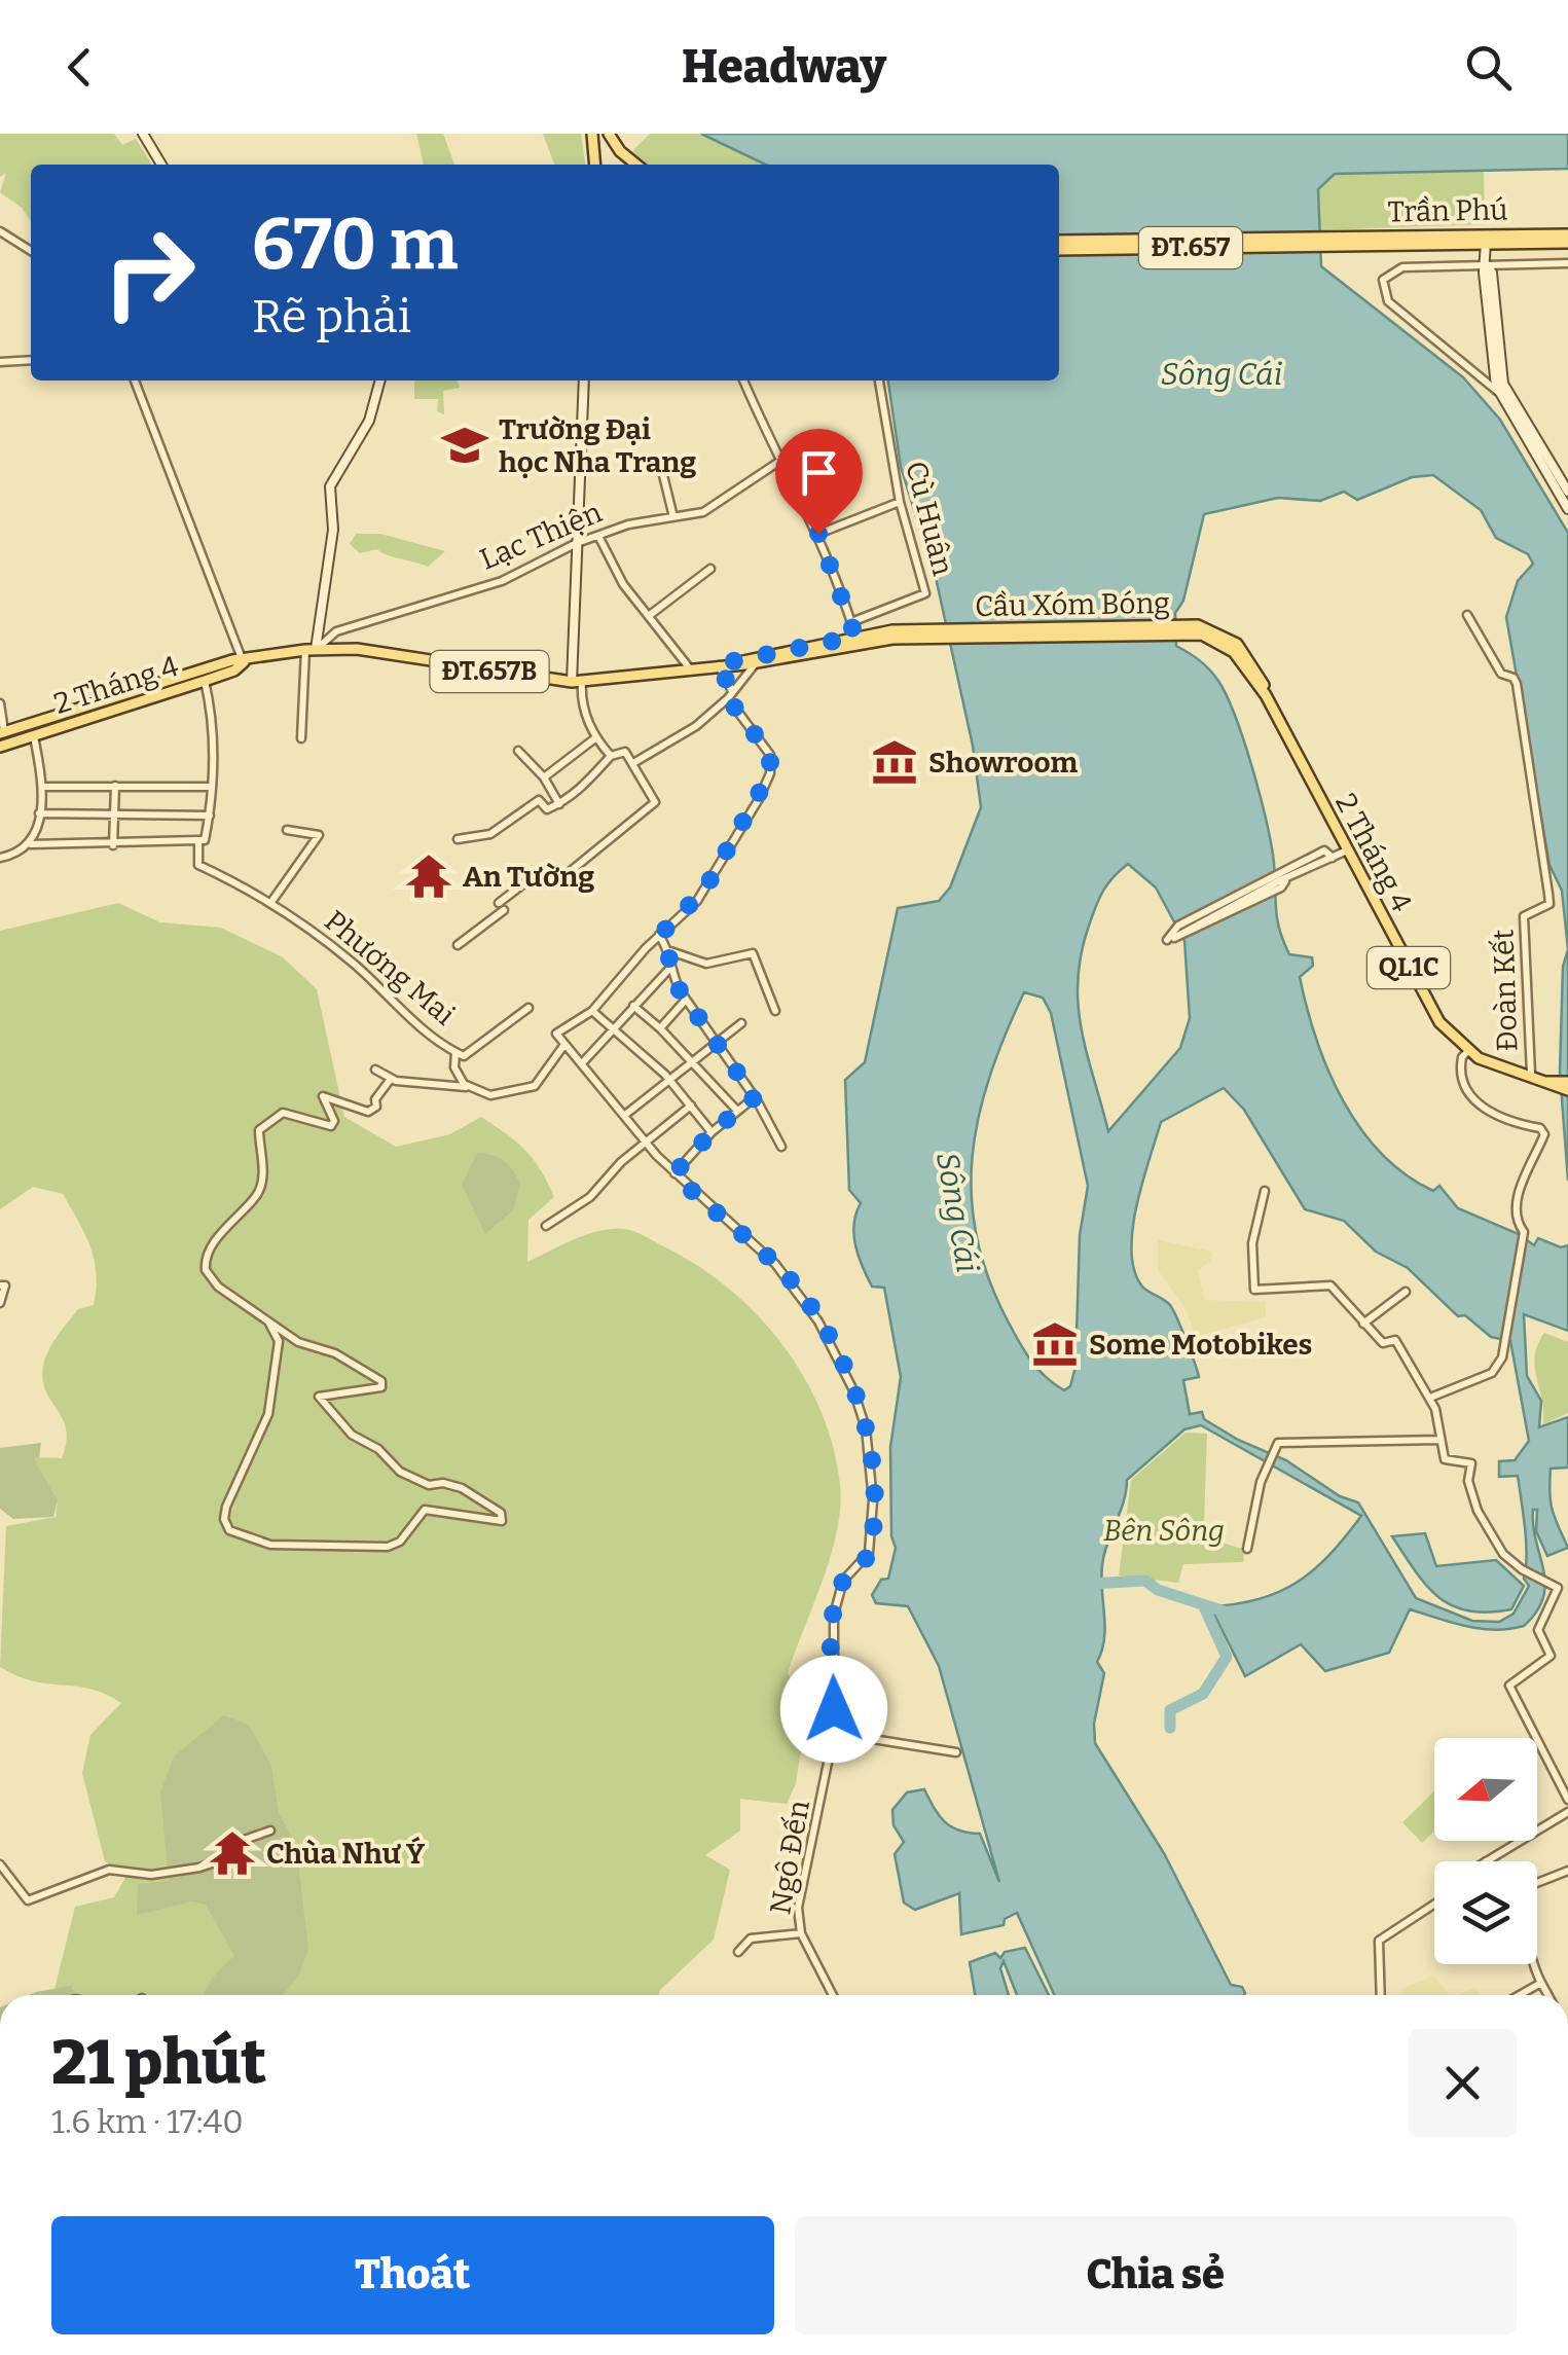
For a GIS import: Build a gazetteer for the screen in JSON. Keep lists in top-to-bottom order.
{
  "streets": {
    "main road": [
      "Trần Phú",
      "ĐT.657",
      "Cầu Xóm Bóng",
      "ĐT.657B",
      "2 Tháng 4",
      "QL1C"
    ],
    "street": [
      "Cù Huân",
      "Lạc Thiện",
      "Phương Mai",
      "Đoàn Kết",
      "Ngô Đến"
    ]
  },
  "crossings": [
    ["Trần Phú", "ĐT.657"],
    ["Lạc Thiện", "2 Tháng 4"],
    ["Cầu Xóm Bóng", "2 Tháng 4"]
  ],
  "water": ["Sông Cái"],
  "parks": ["Bên Sông"],
  "places": {
    "school or university": ["Trường Đại học Nha Trang"],
    "museum": ["Showroom", "Some Motobikes"],
    "temple": ["An Tường", "Chùa Như Ý"]
  },
  "north": "left",
  "page": {
    "header": "Headway",
    "turn": ["670 m", "Rẽ phải"],
    "heading": ["21 phút", "1.6 km · 17:40"],
    "buttons": ["Thoát", "Chia sẻ"]
  }
}
